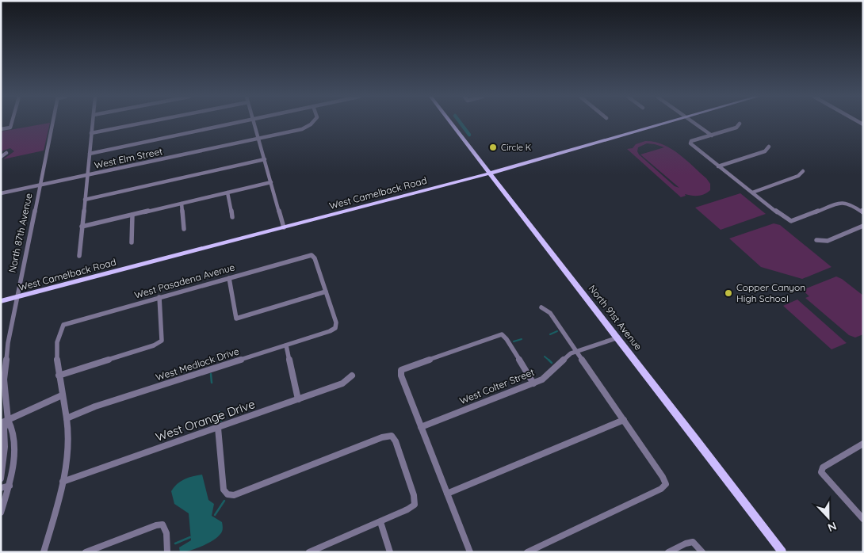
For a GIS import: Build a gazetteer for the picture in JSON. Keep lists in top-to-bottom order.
{
  "streets": {
    "main road": ["West Camelback Road", "North 91st Avenue"],
    "street": [
      "West Elm Street",
      "North 87th Avenue",
      "West Pasadena Avenue",
      "West Medlock Drive",
      "West Colter Street",
      "West Orange Drive"
    ]
  },
  "crossings": [
    ["West Elm Street", "North 87th Avenue"],
    ["West Camelback Road", "North 87th Avenue"],
    ["West Camelback Road", "North 91st Avenue"],
    ["West Pasadena Avenue", "West Medlock Drive"],
    ["North 91st Avenue", "West Colter Street"]
  ],
  "places": ["Circle K", "Copper Canyon High School"],
  "north": "bottom"
}
